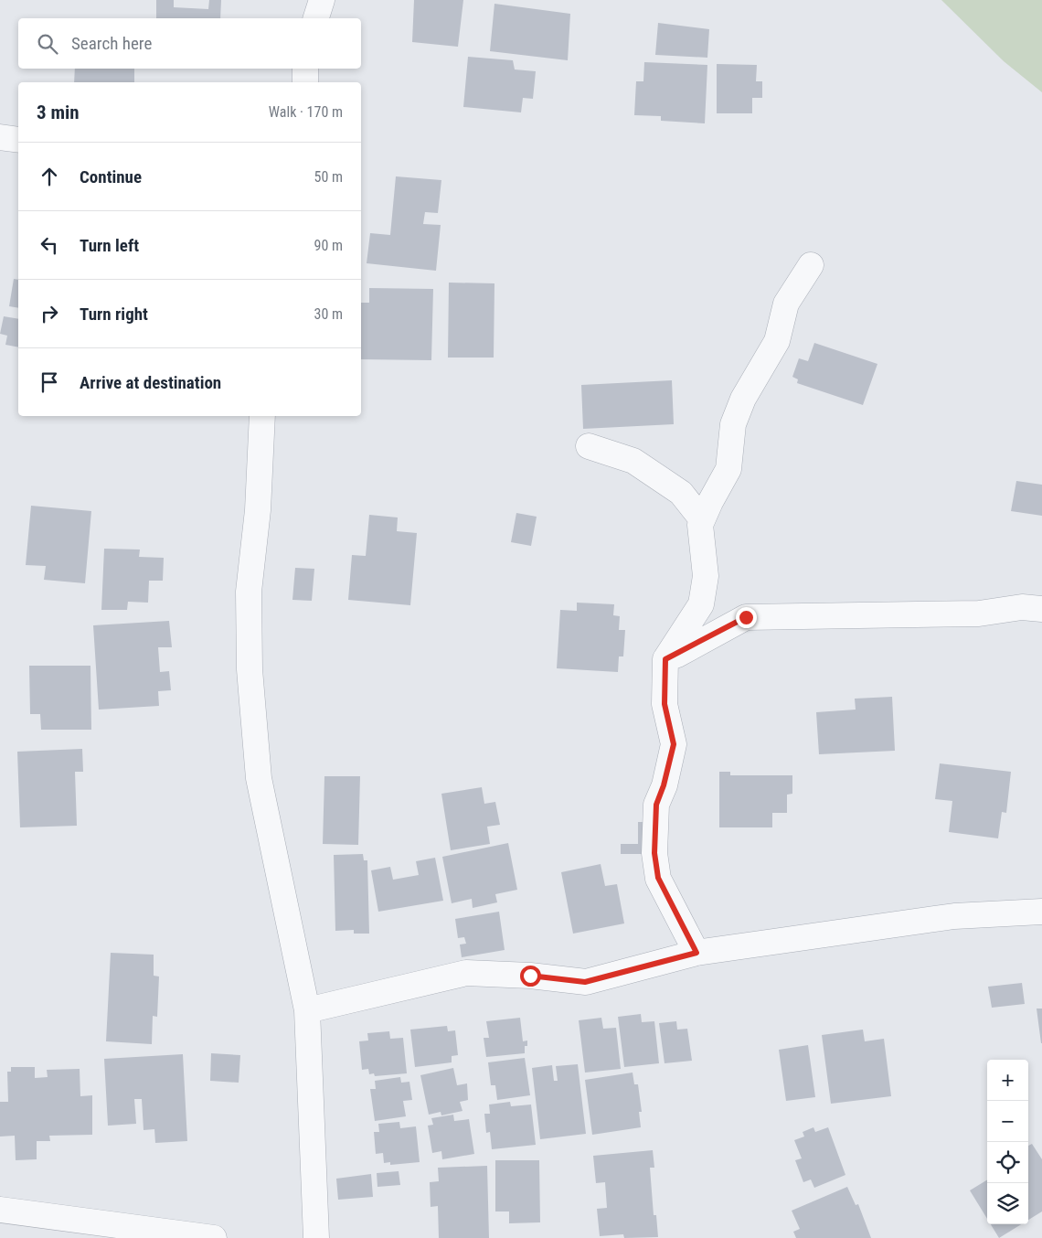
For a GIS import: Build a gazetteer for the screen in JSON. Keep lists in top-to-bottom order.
{
  "page": {
    "search": "Search here",
    "heading": ["3 min", "Walk · 170 m"],
    "list": [
      ["Continue", "50 m"],
      ["Turn left", "90 m"],
      ["Turn right", "30 m"],
      "Arrive at destination"
    ],
    "map_buttons": ["+", "−"]
  }
}
